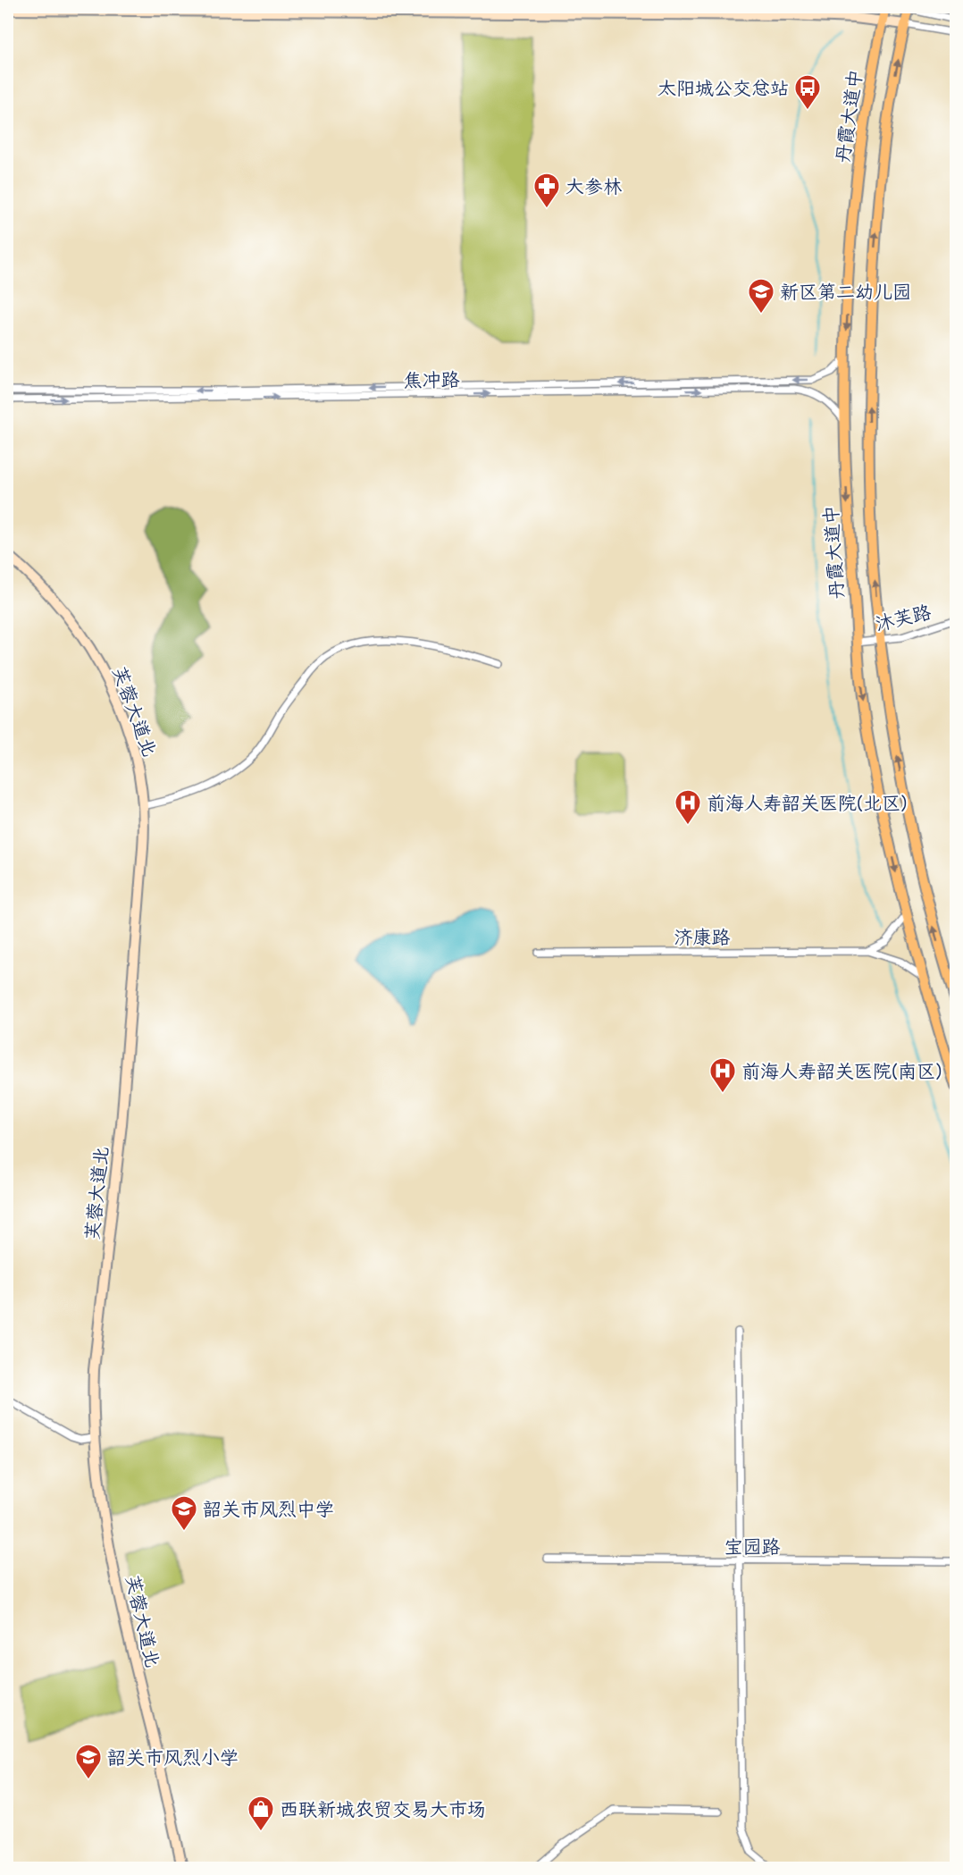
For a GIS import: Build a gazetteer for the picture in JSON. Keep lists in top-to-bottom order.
{
  "streets": {
    "main road": ["丹霞大道中", "芙蓉大道北"],
    "street": [
      "焦冲路",
      "沐芙路",
      "济康路",
      "宝园路"
    ]
  },
  "crossings": [
    ["丹霞大道中", "焦冲路"],
    ["丹霞大道中", "沐芙路"],
    ["丹霞大道中", "济康路"]
  ],
  "places": {
    "bus stop": ["太阳城公交总站"],
    "pharmacy": ["大参林"],
    "school or university": ["新区第二幼儿园", "韶关市风烈中学", "韶关市风烈小学"],
    "hospital": ["前海人寿韶关医院(北区)", "前海人寿韶关医院(南区)"],
    "shop": ["西联新城农贸交易大市场"]
  }
}
